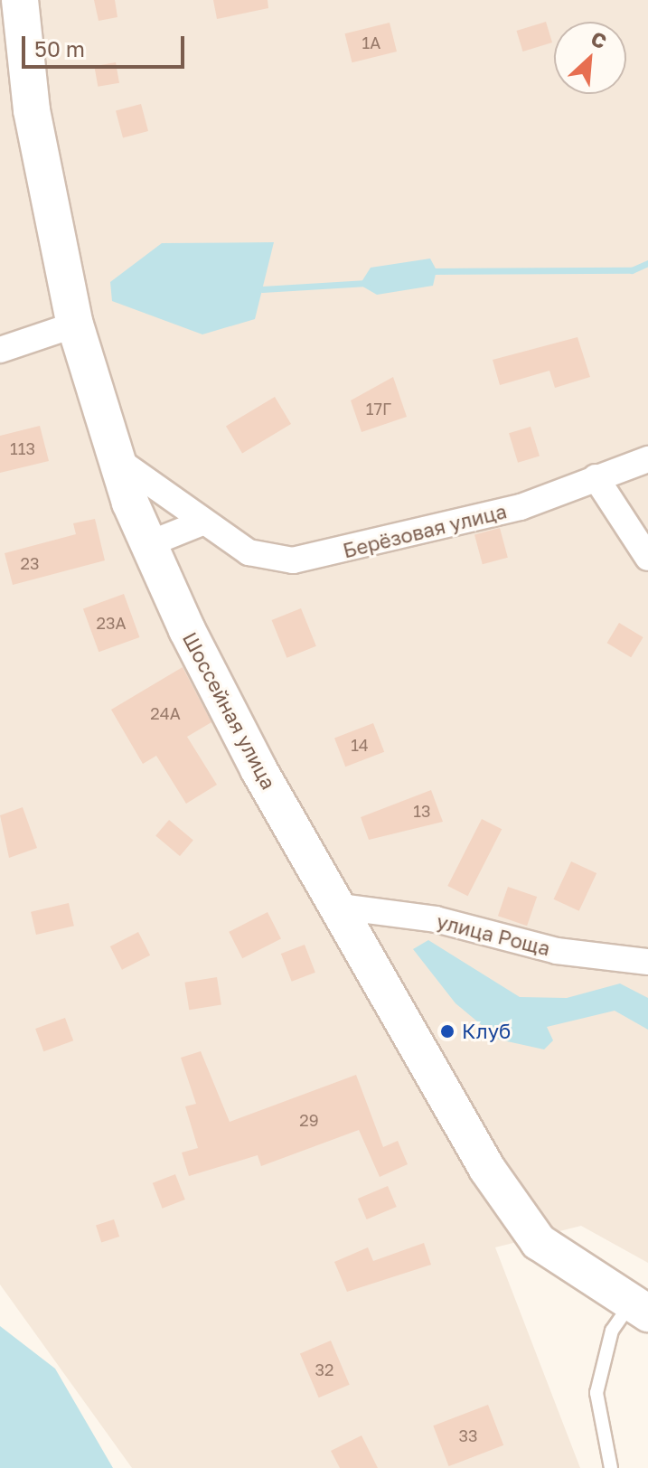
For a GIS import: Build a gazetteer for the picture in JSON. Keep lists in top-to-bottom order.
{
  "streets": {
    "street": ["Берёзовая улица", "Шоссейная улица", "улица Роща"]
  },
  "crossings": [
    ["Берёзовая улица", "Шоссейная улица"],
    ["Шоссейная улица", "улица Роща"]
  ],
  "places": ["Клуб"],
  "house_numbers": [
    "1А",
    "17Г",
    "113",
    "23",
    "23А",
    "24А",
    "14",
    "13",
    "29",
    "32",
    "33"
  ],
  "scale_bar": "50 m",
  "north": "top right"
}
